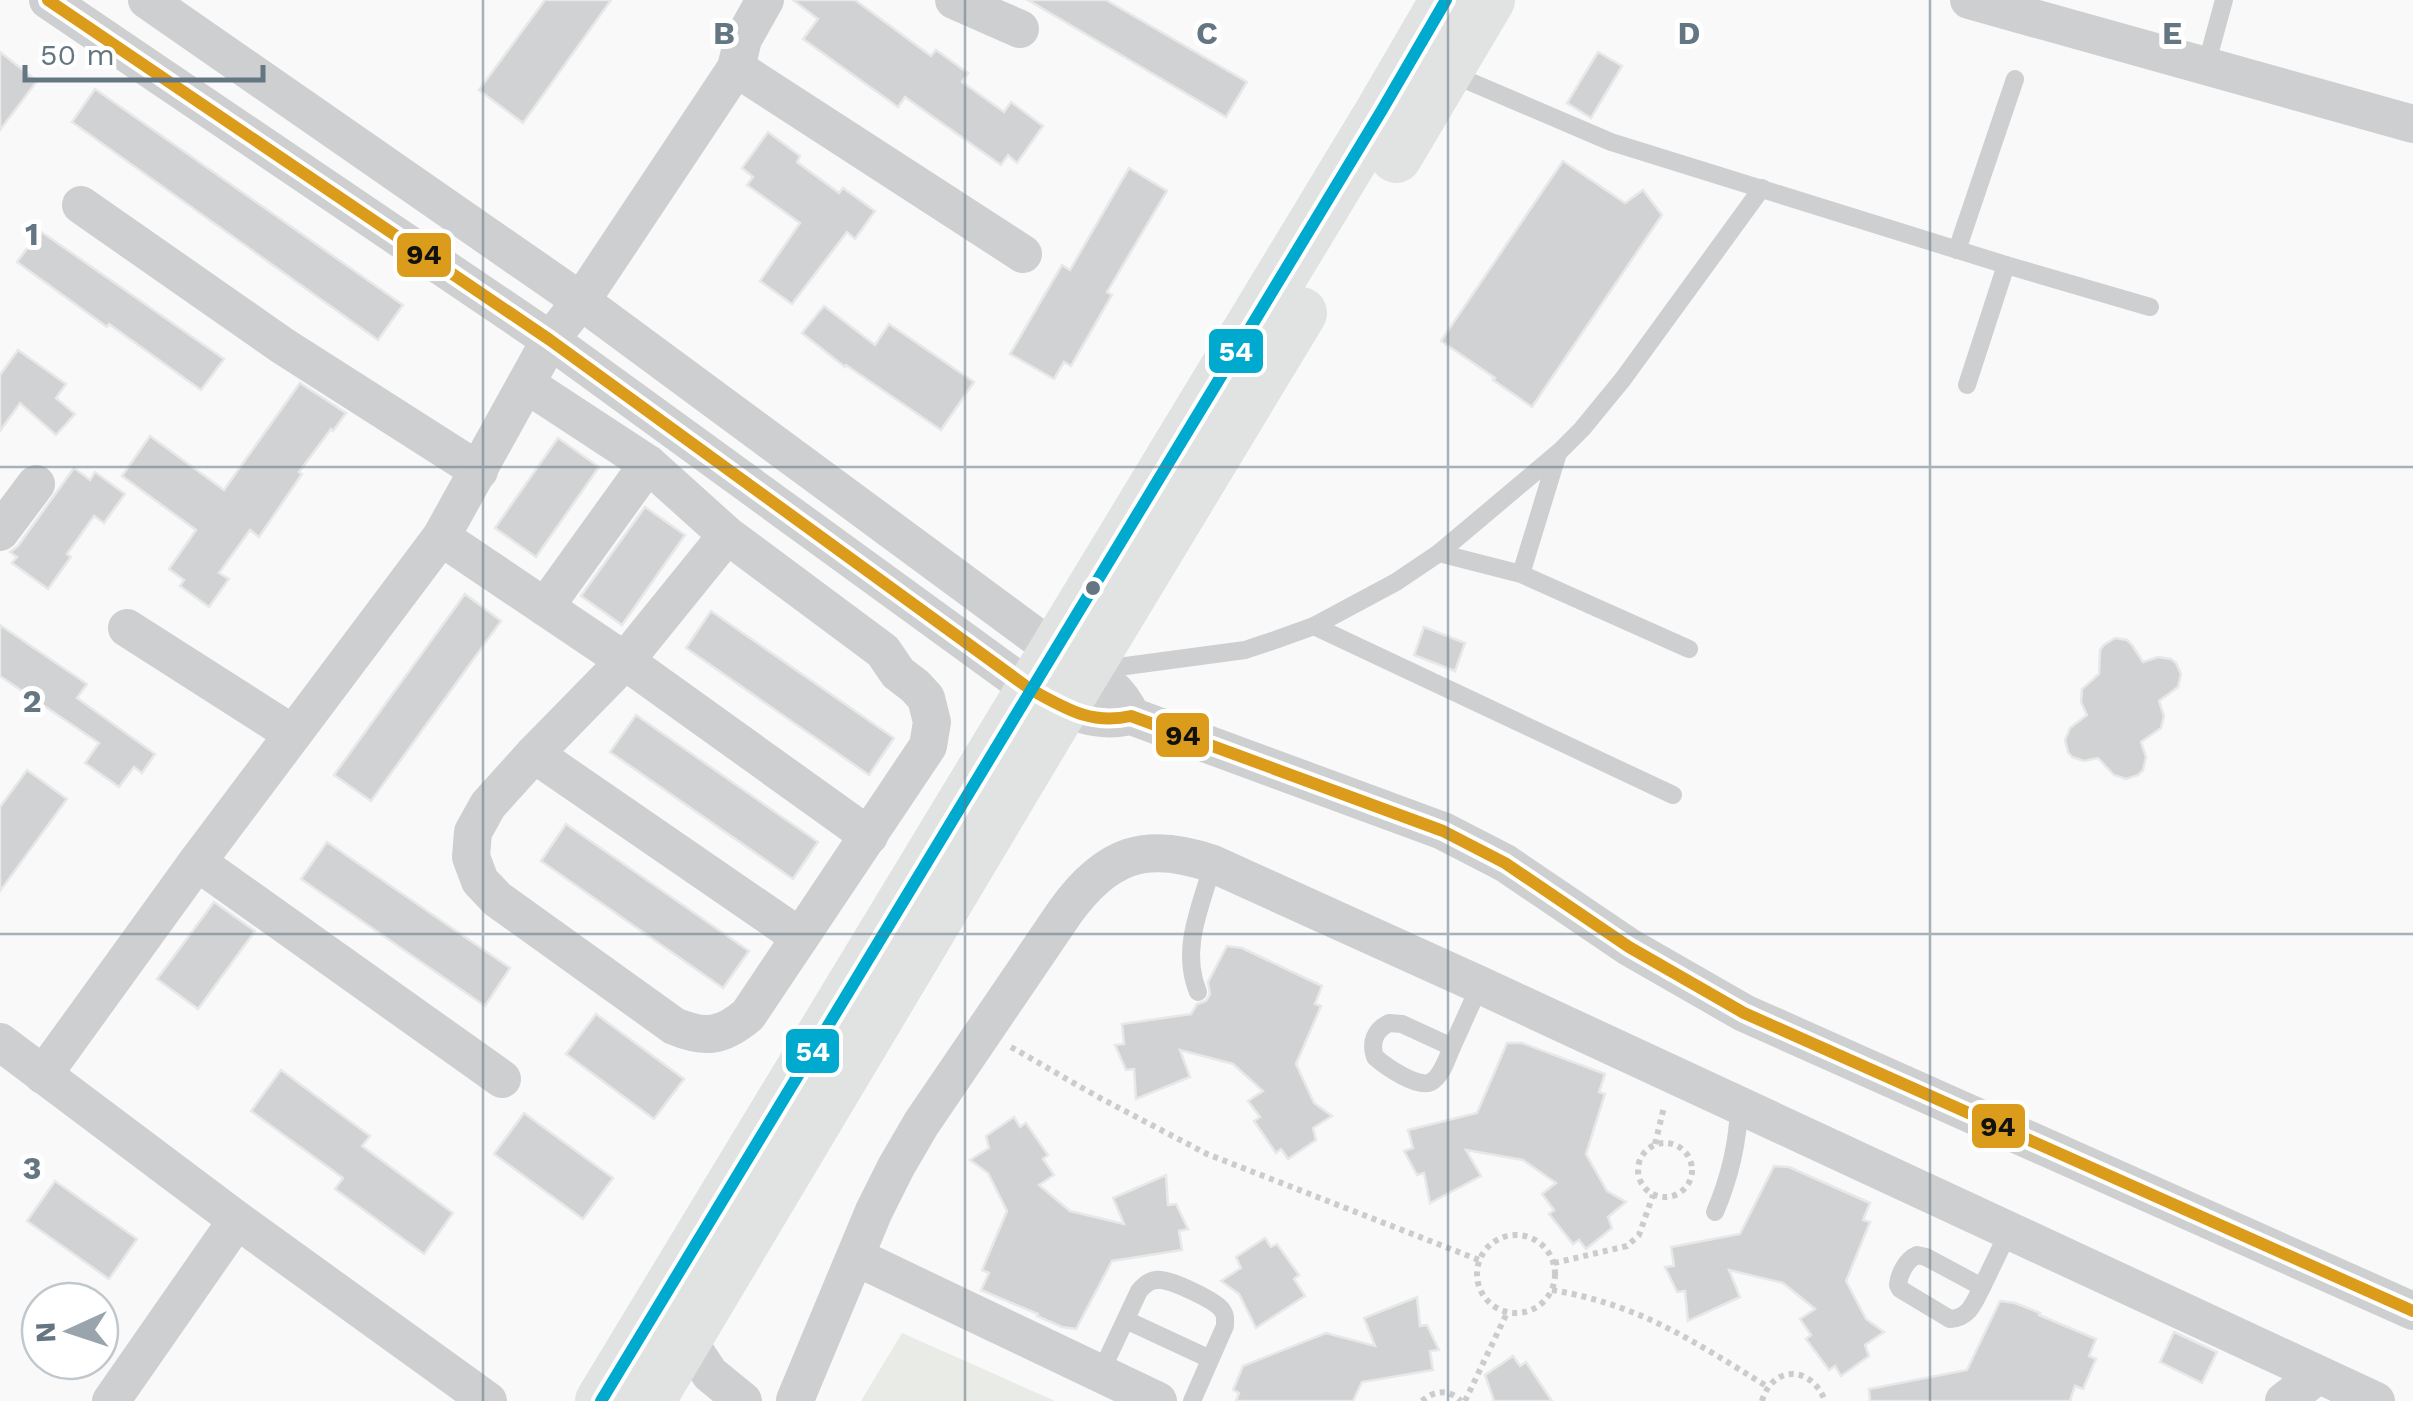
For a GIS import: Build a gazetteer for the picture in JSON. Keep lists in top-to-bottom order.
{
  "lines": ["transit line 94", "transit line 54"],
  "scale_bar": "50 m",
  "north": "left",
  "grid": {
    "columns": [
      "B",
      "C",
      "D",
      "E"
    ],
    "rows": ["1", "2", "3"]
  }
}
